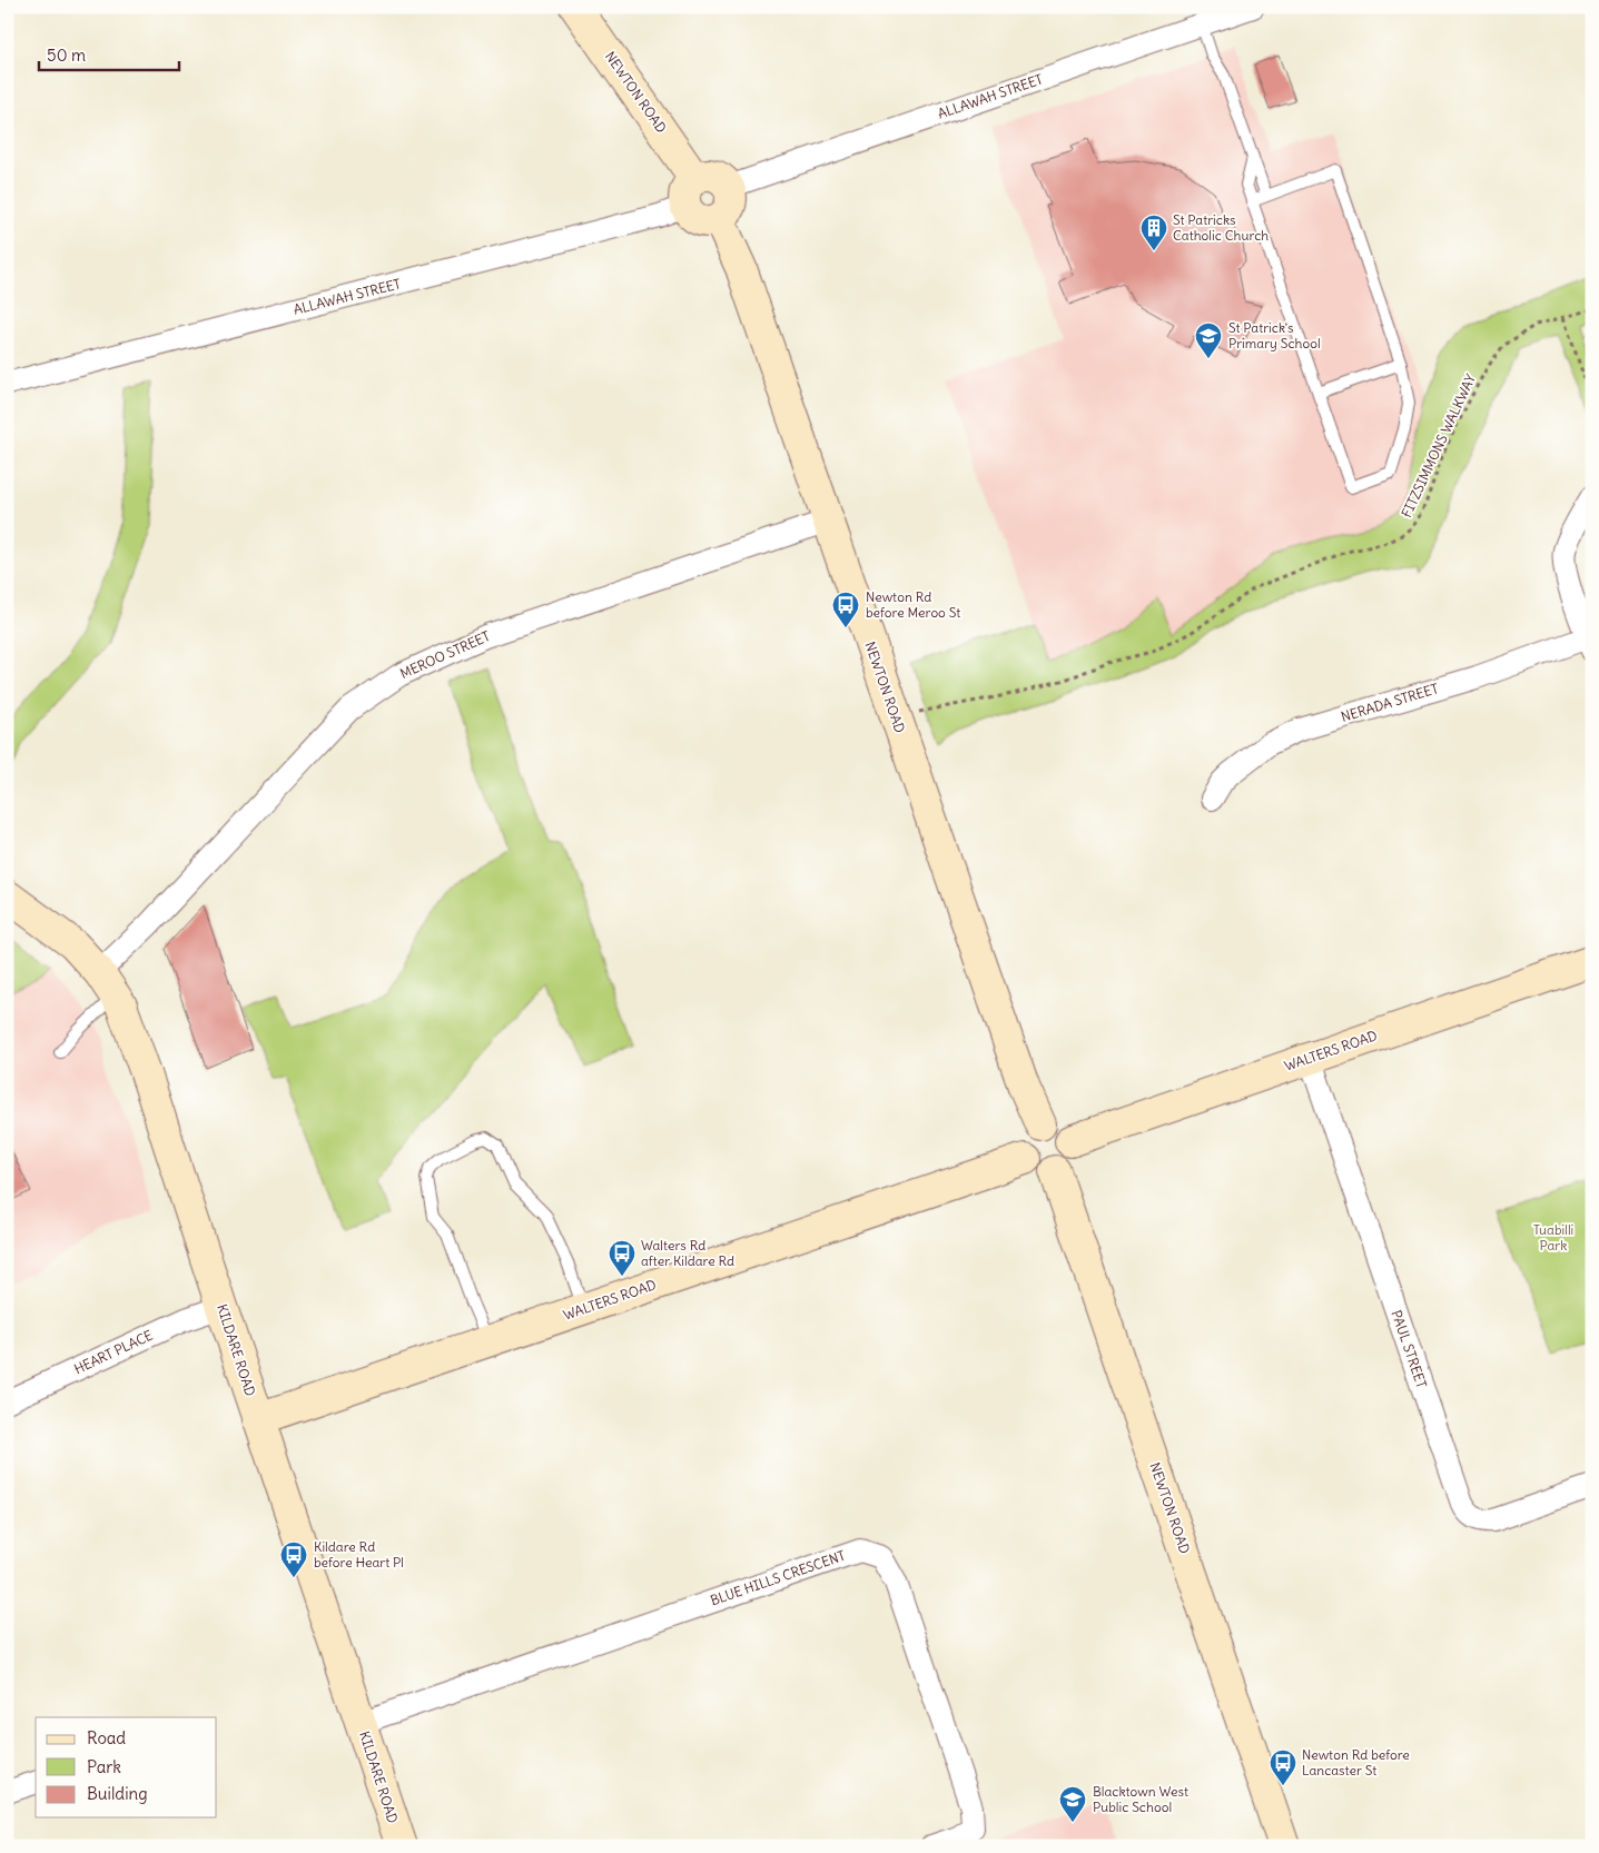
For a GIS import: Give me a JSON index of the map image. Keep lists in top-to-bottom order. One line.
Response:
{"streets":{"main road":["NEWTON ROAD","WALTERS ROAD","KILDARE ROAD"],"street":["ALLAWAH STREET","MEROO STREET","NERADA STREET","PAUL STREET","HEART PLACE","BLUE HILLS CRESCENT"],"path":["FITZSIMMONS WALKWAY"]},"crossings":[["NEWTON ROAD","ALLAWAH STREET"],["NEWTON ROAD","MEROO STREET"],["NEWTON ROAD","WALTERS ROAD"],["MEROO STREET","KILDARE ROAD"],["WALTERS ROAD","PAUL STREET"],["WALTERS ROAD","KILDARE ROAD"],["KILDARE ROAD","HEART PLACE"],["KILDARE ROAD","BLUE HILLS CRESCENT"]],"parks":["Tuabilli Park"],"places":{"building":["St Patricks Catholic Church"],"school or university":["St Patrick's Primary School","Blacktown West Public School"],"bus stop":["Newton Rd before Meroo St","Walters Rd after Kildare Rd","Kildare Rd before Heart Pl","Newton Rd before Lancaster St"]},"legend":["Road","Park","Building"],"scale_bar":"50 m"}
